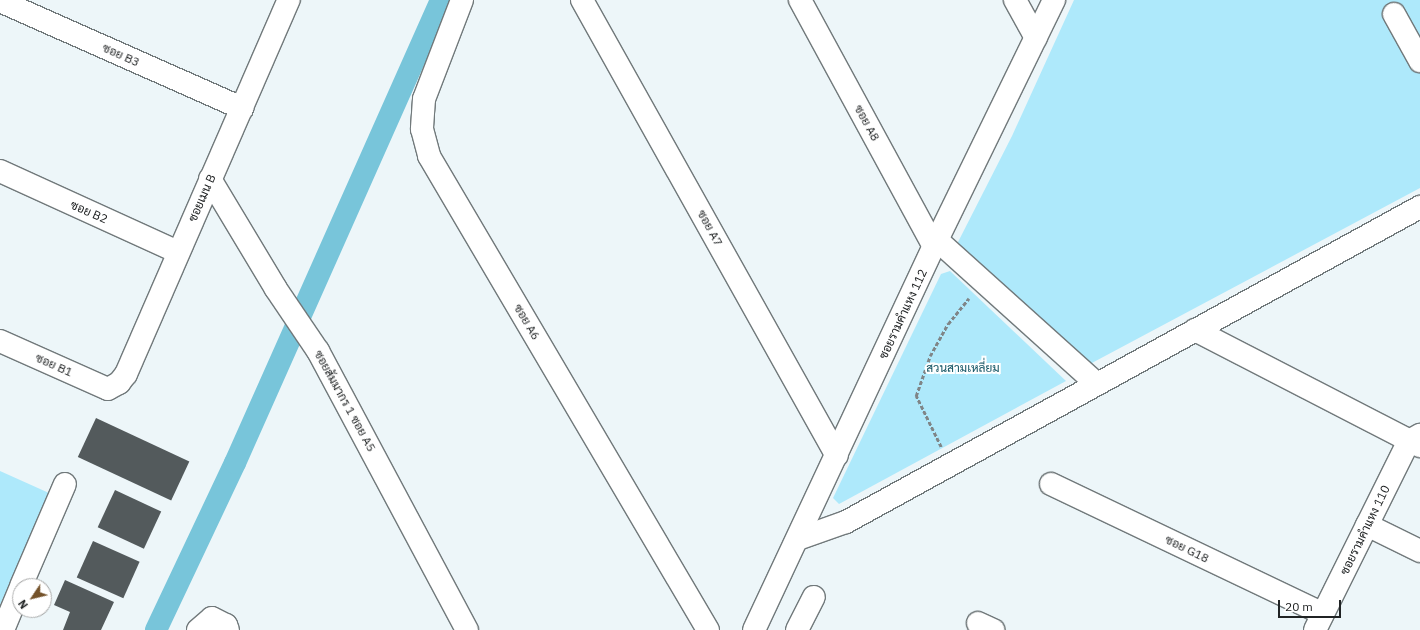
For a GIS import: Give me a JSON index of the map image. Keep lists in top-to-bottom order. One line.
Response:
{"streets":{"street":["ซอย B3","ซอย A8","ซอยเมน B","ซอย B2","ซอย A7","ซอยรามคำแหง 112","ซอย A6","ซอย B1","ซอยสัมมากร 1 ซอย A5","ซอยรามคำแหง 110","ซอย G18"]},"crossings":[["ซอย B3","ซอยเมน B"],["ซอย A8","ซอยรามคำแหง 112"],["ซอยเมน B","ซอย B2"],["ซอยเมน B","ซอย B1"],["ซอยเมน B","ซอยสัมมากร 1 ซอย A5"],["ซอย A7","ซอยรามคำแหง 112"],["ซอยรามคำแหง 110","ซอย G18"]],"parks":["สวนสามเหลี่ยม"],"scale_bar":"20 m","north":"bottom left"}
